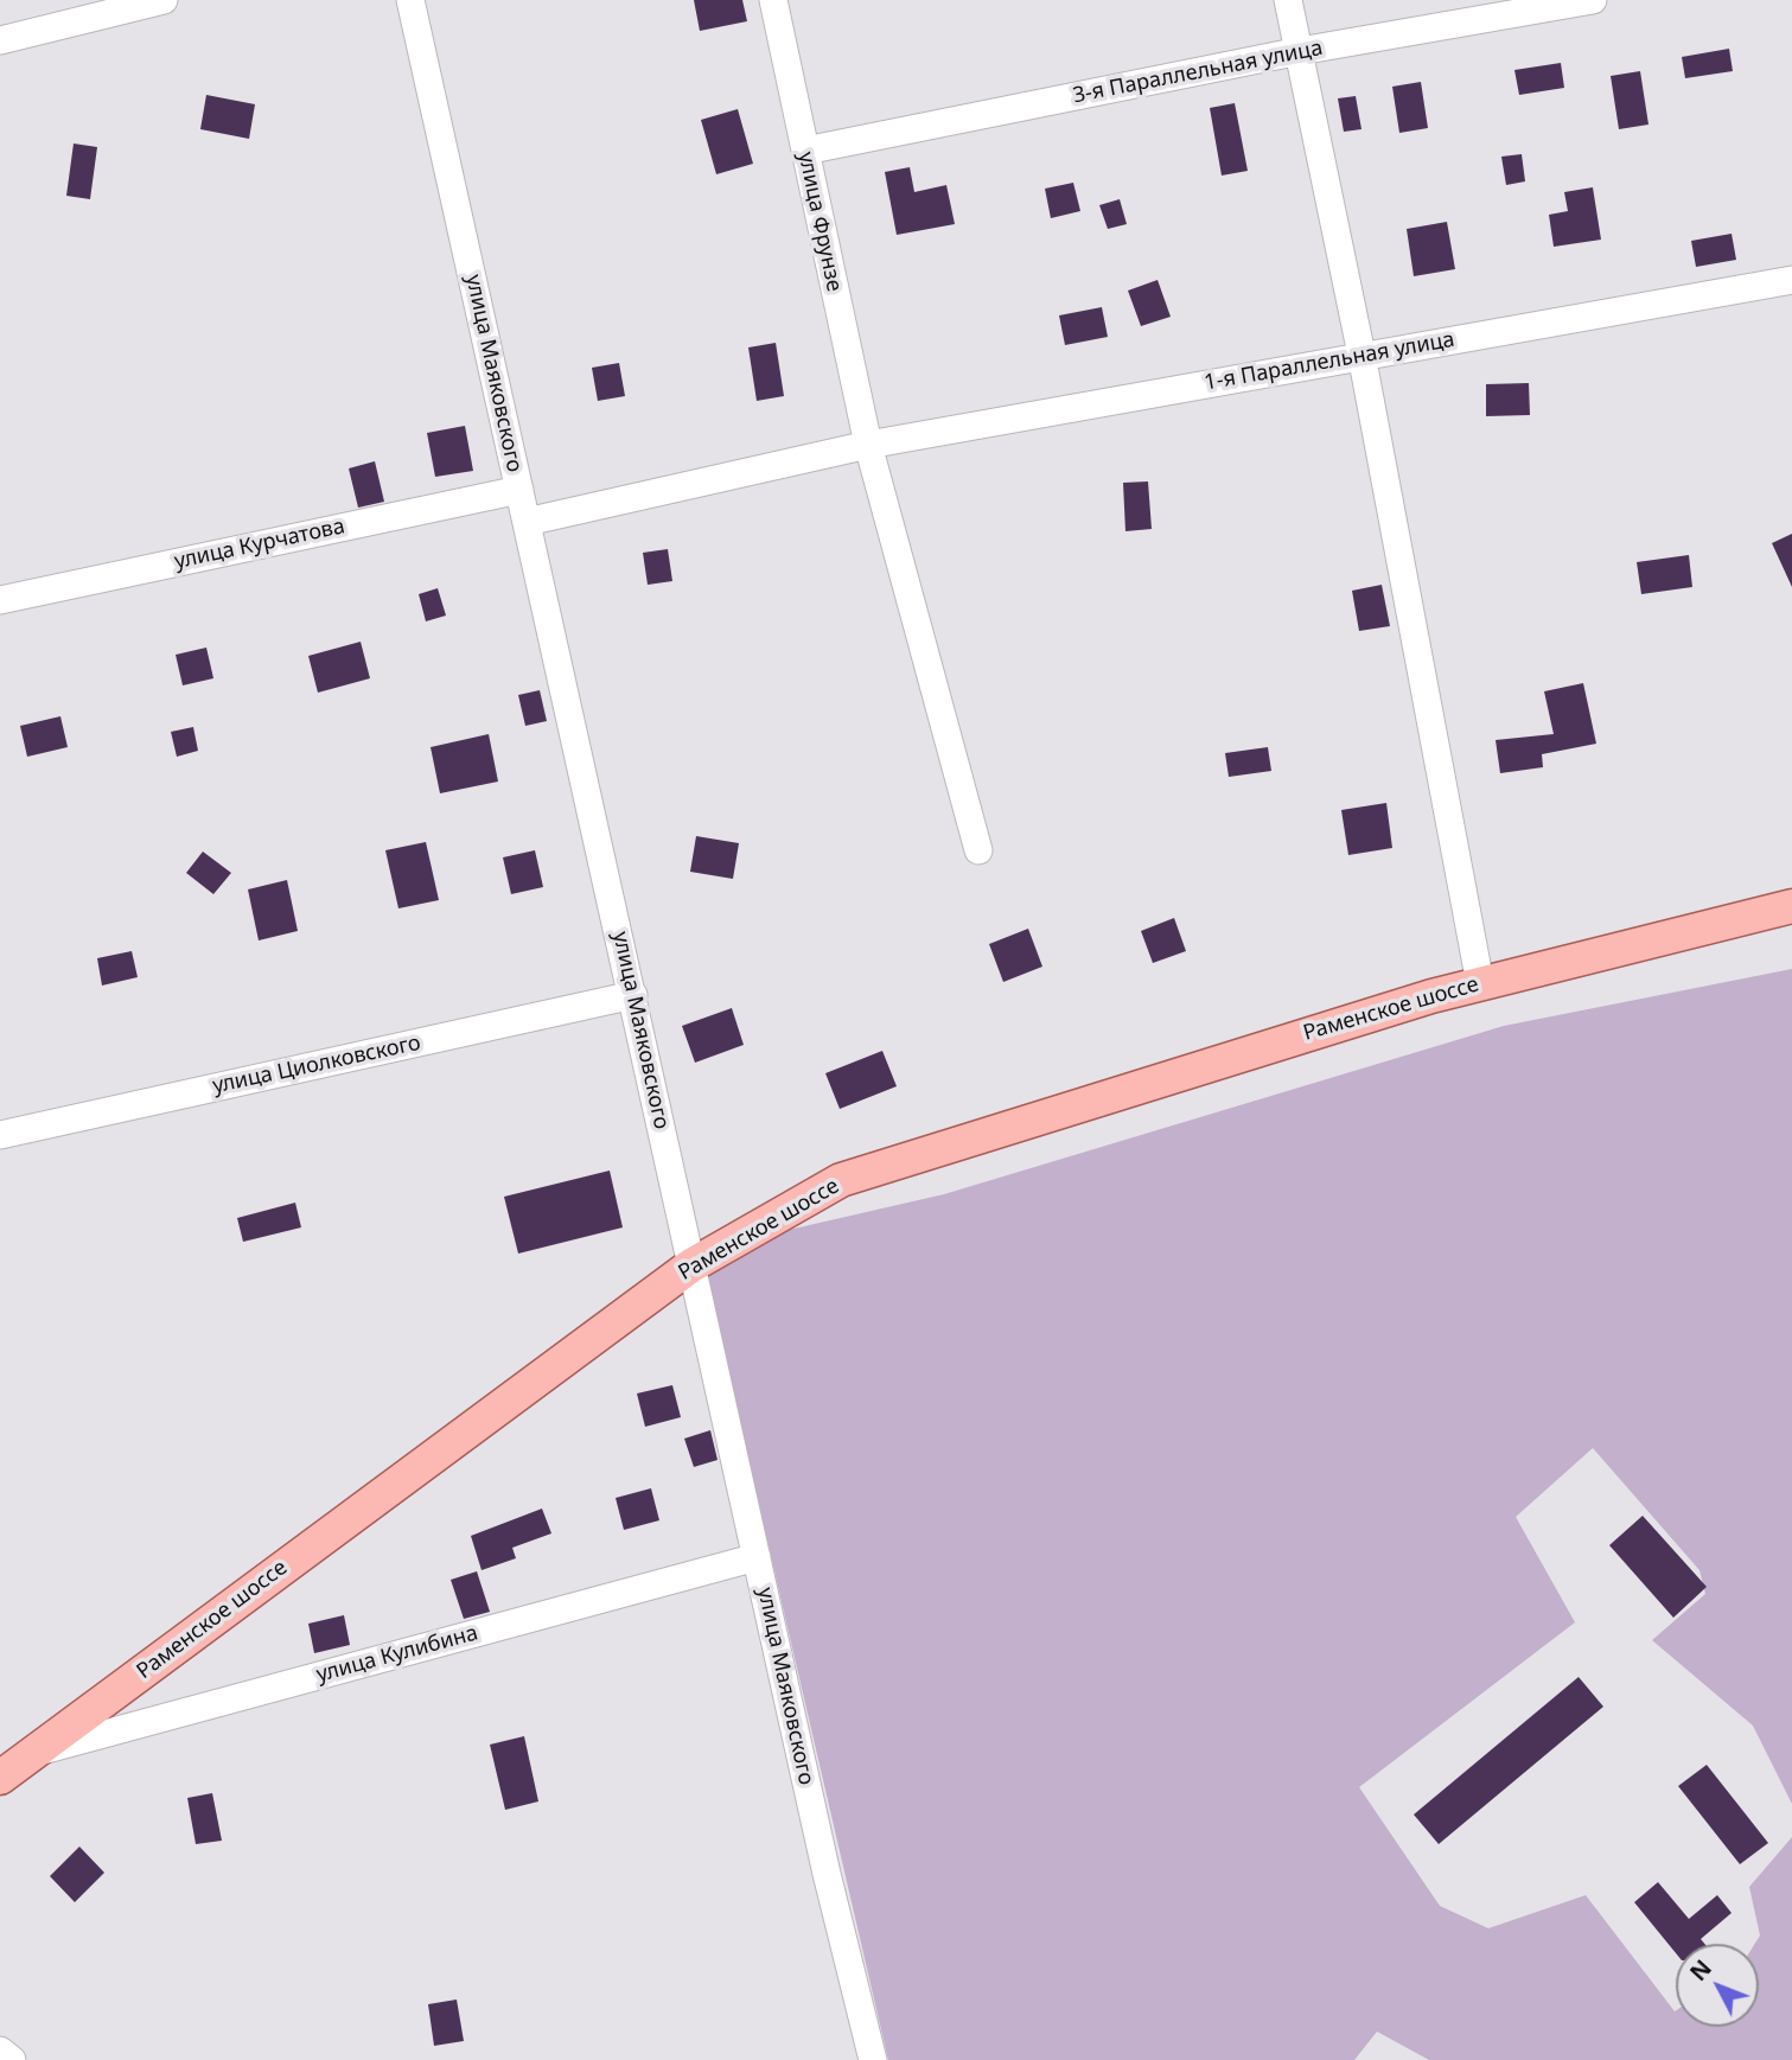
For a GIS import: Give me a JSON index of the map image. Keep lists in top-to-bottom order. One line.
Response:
{"streets":{"main road":["Раменское шоссе"],"street":["3-я Параллельная улица","улица Фрунзе","1-я Параллельная улица","улица Маяковского","улица Курчатова","улица Циолковского","улица Кулибина"]},"crossings":[["3-я Параллельная улица","улица Фрунзе"],["улица Фрунзе","1-я Параллельная улица"],["улица Маяковского","улица Курчатова"],["улица Маяковского","Раменское шоссе"],["улица Маяковского","улица Циолковского"],["улица Маяковского","улица Кулибина"],["Раменское шоссе","улица Кулибина"]],"north":"top left"}
